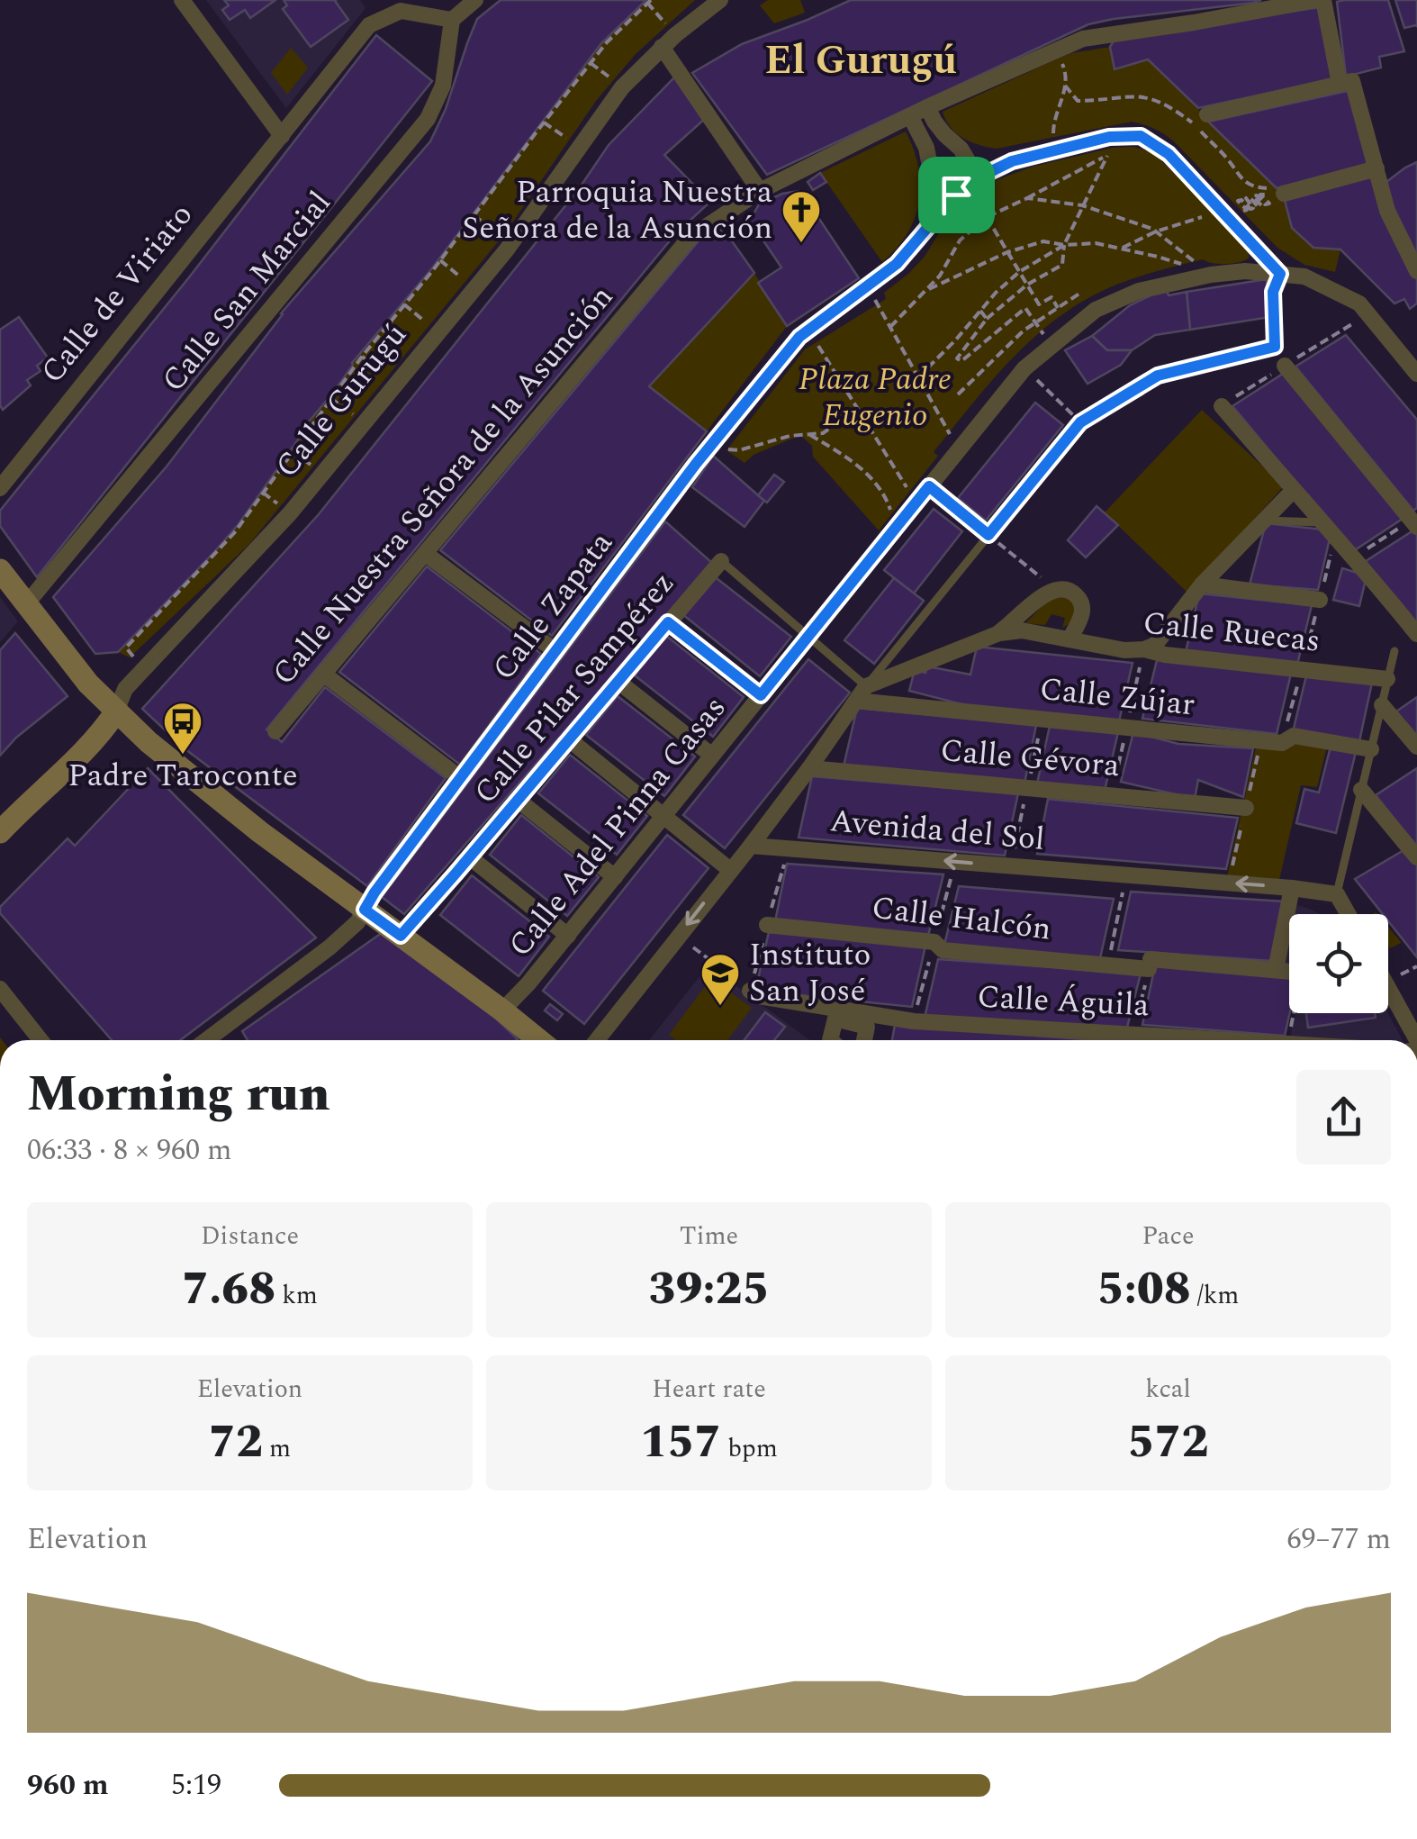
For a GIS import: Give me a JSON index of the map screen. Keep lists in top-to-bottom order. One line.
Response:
{"streets":{"main road":["Calle Gurugú"],"street":["Calle San Marcial","Calle de Viriato","Calle Nuestra Señora de la Asunción","Calle Zapata","Calle Ruecas","Calle Pilar Sampérez","Calle Zújar","Calle Gévora","Calle Adel Pinna Casas","Avenida del Sol","Calle Halcón","Calle Águila"]},"crossings":[["Calle San Marcial","Calle de Viriato"],["Calle Zapata","Calle Adel Pinna Casas"]],"one_way":["Avenida del Sol"],"districts":["El Gurugú"],"parks":["Plaza Padre Eugenio"],"places":{"church":["Parroquia Nuestra Señora de la Asunción"],"bus stop":["Padre Taroconte"],"school or university":["Instituto San José"]},"page":{"heading":["Morning run","06:33 · 8 × 960 m"],"stats":[["Distance","7.68 km"],["Time","39:25"],["Pace","5:08 /km"],["Elevation","72 m"],["Heart rate","157 bpm"],["kcal","572"]],"chart":["Elevation","69–77 m"],"list":[{"name":"960 m","note":"5:19"}]}}
